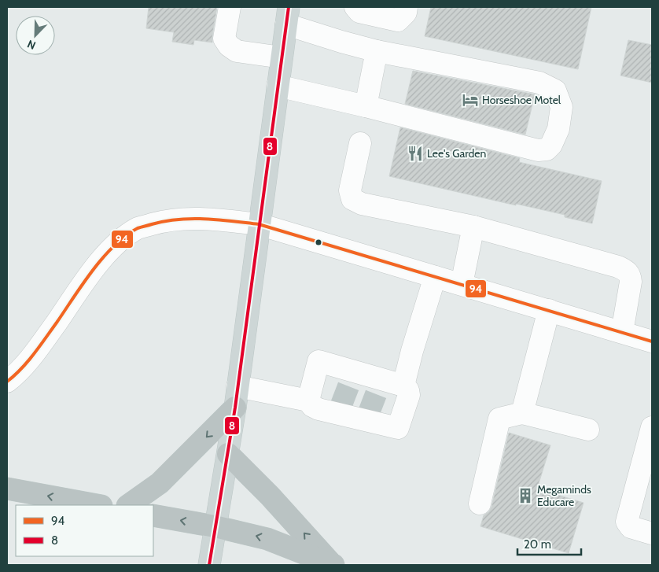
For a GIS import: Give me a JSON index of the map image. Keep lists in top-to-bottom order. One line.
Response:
{"places":{"hotel":["Horseshoe Motel"],"restaurant":["Lee's Garden"],"building":["Megaminds Educare"]},"lines":["transit line 8","transit line 94"],"legend":["94","8"],"scale_bar":"20 m","north":"bottom left"}
